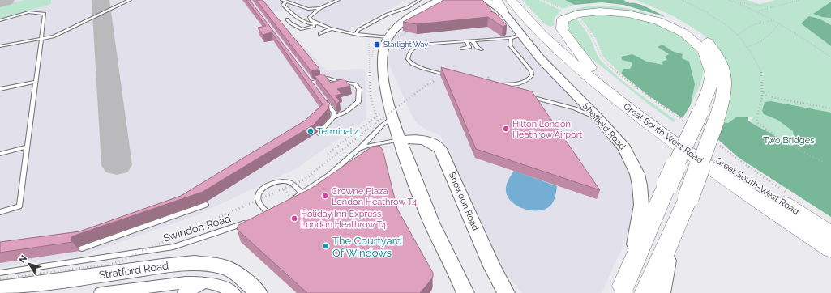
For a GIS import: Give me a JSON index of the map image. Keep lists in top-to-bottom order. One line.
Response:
{"streets":{"highway":["Great South West Road","Great South-West Road"],"street":["Sheffield Road","Snowdon Road","Stratford Road"],"lane":["Swindon Road"]},"crossings":[["Sheffield Road","Great South West Road"]],"parks":["Two Bridges"],"places":{"transit":["Starlight Way"],"other":["Hilton London Heathrow Airport","Terminal 4","Crowne Plaza London Heathrow T4","Holiday Inn Express London Heathrow T4","The Courtyard Of Windows"]},"north":"top left"}
